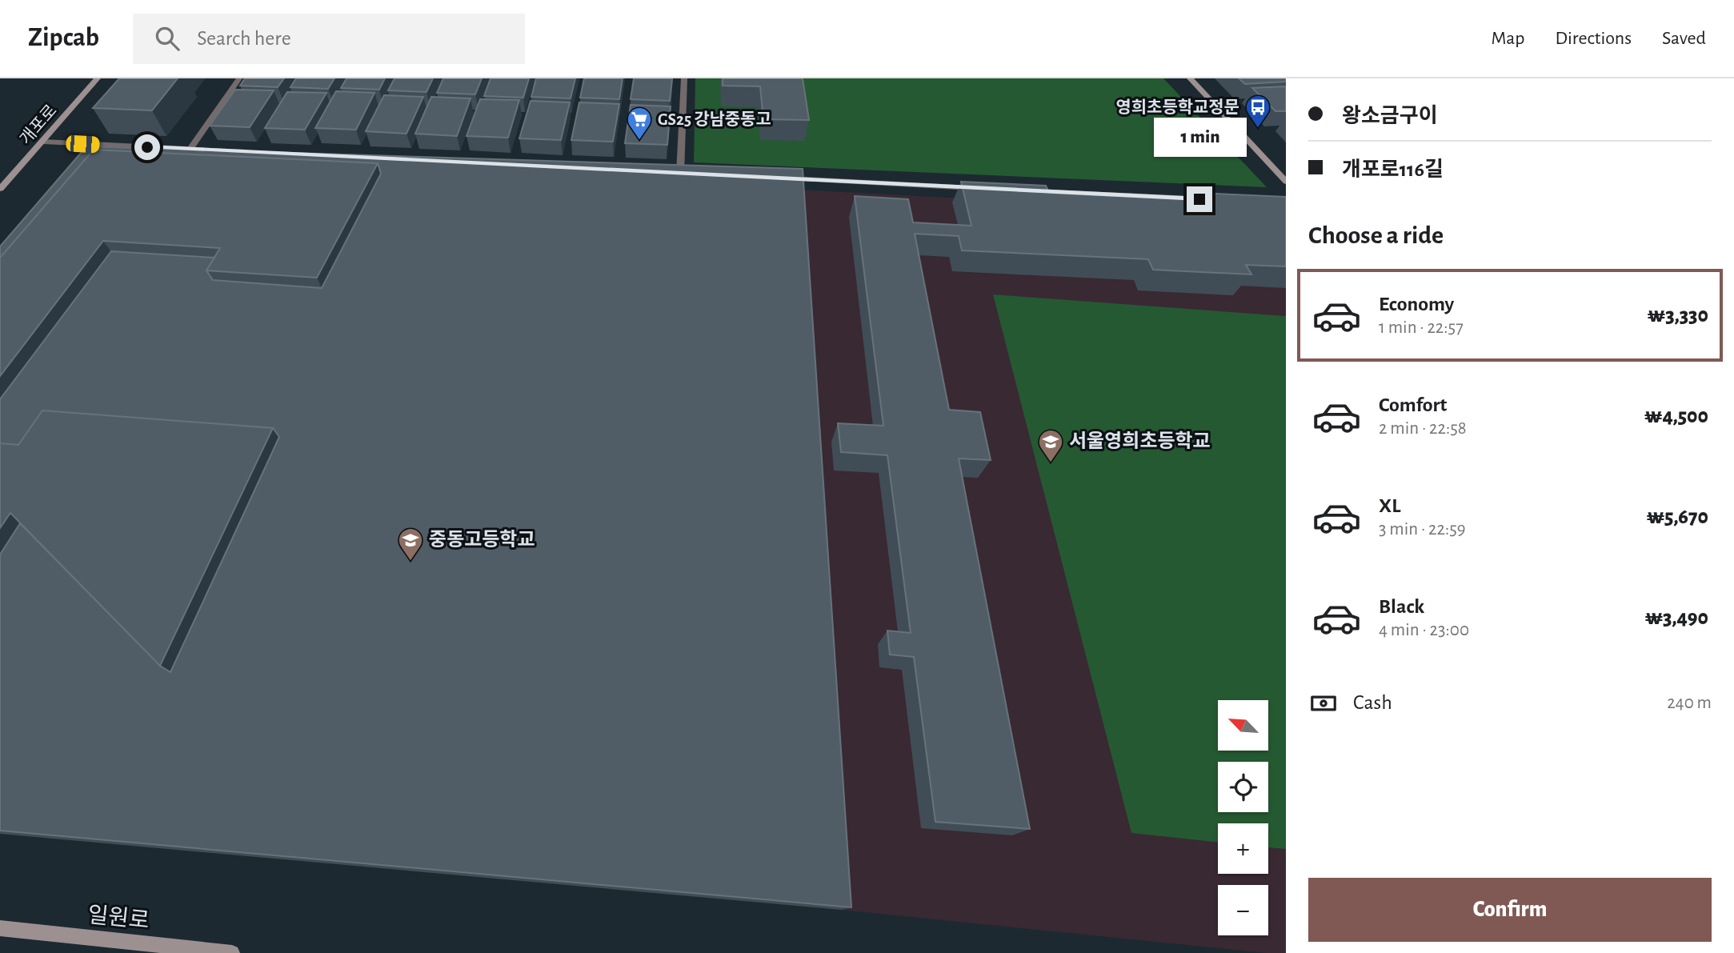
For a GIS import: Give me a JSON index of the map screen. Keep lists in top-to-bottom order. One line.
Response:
{"streets":{"street":["개포로","일원로"]},"places":{"bus stop":["영희초등학교정문"],"supermarket":["GS25 강남중동고"],"school or university":["서울영희초등학교","중동고등학교"]},"north":"top left","page":{"header":"Zipcab","search":"Search here","nav":["Map","Directions","Saved"],"banner":["왕소금구이","개포로116길"],"bubble":"1 min","heading":"Choose a ride","list":[{"name":"Economy","note":"1 min · 22:57","value":"₩3,330"},{"name":"Comfort","note":"2 min · 22:58","value":"₩4,500"},{"name":"XL","note":"3 min · 22:59","value":"₩5,670"},{"name":"Black","note":"4 min · 23:00","value":"₩3,490"}],"pay":["Cash","240 m"],"map_buttons":["+","−"],"buttons":"Confirm"}}
